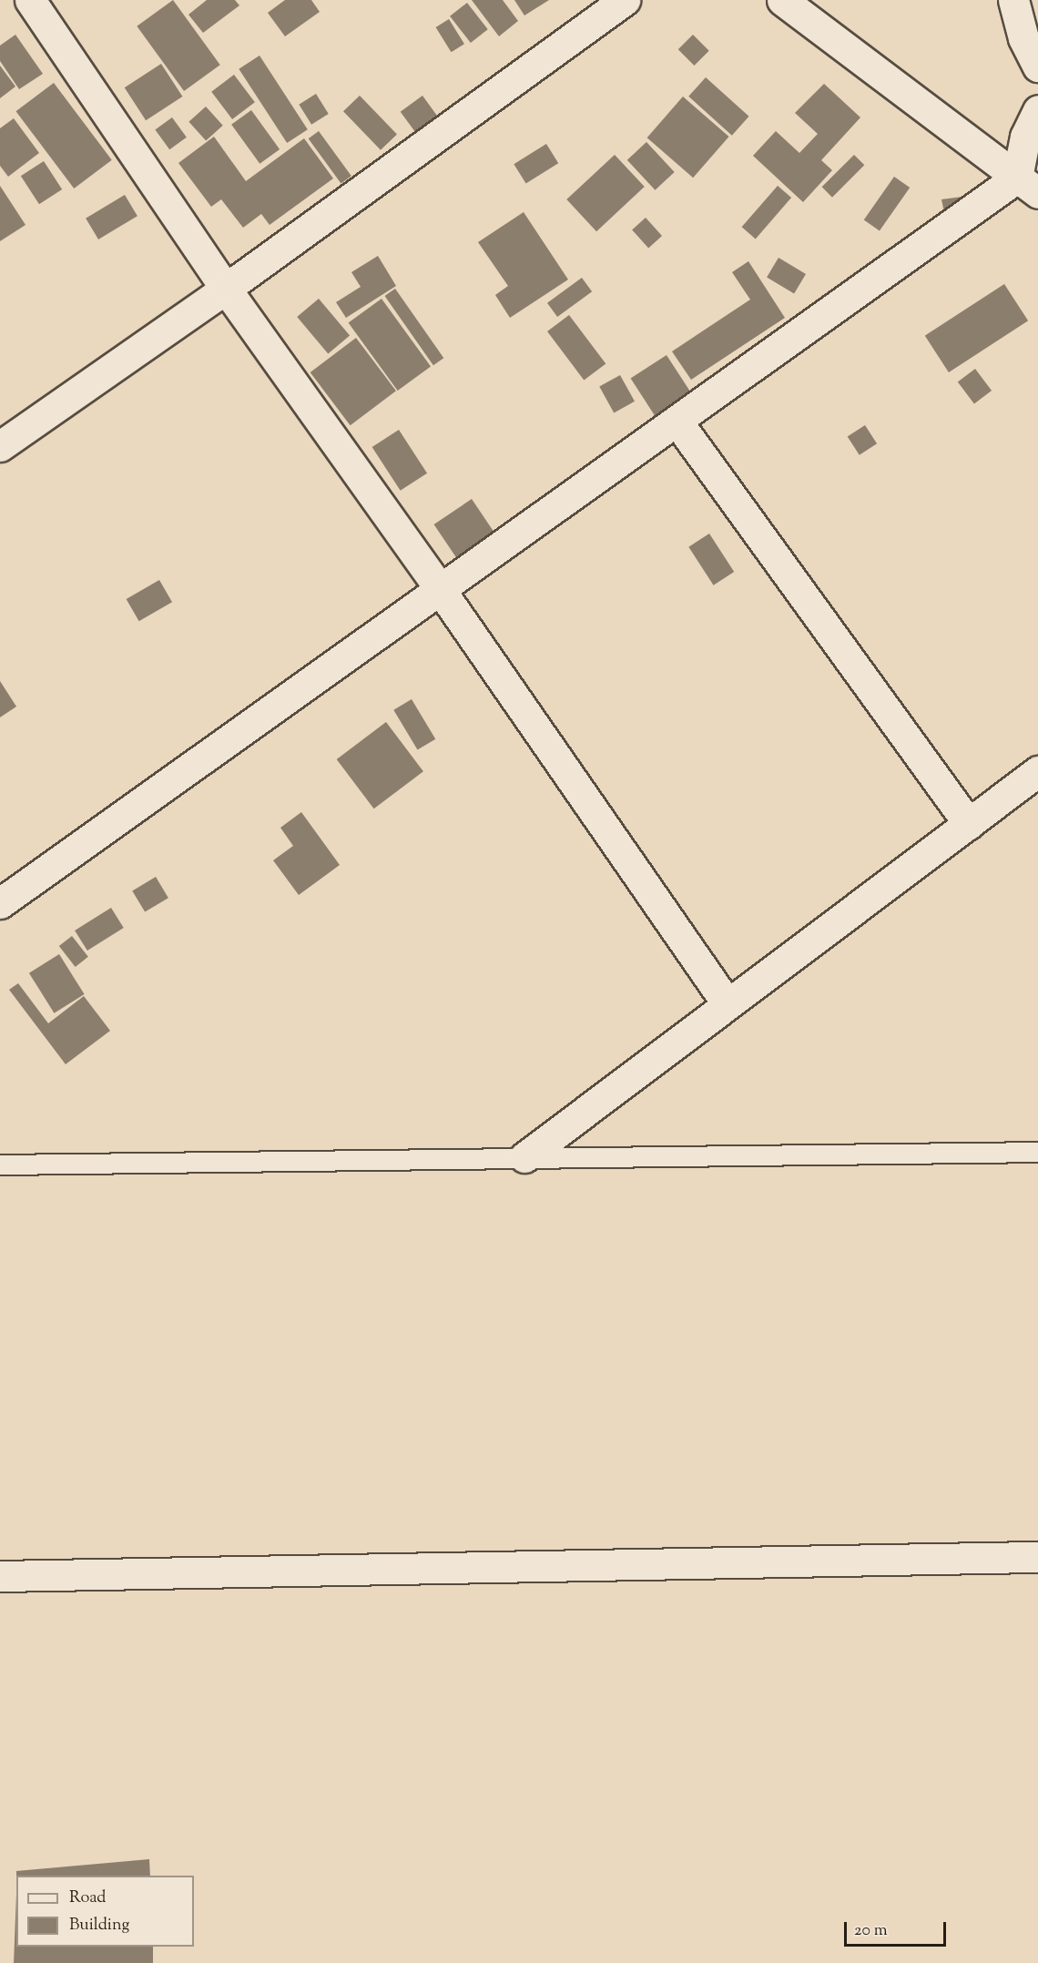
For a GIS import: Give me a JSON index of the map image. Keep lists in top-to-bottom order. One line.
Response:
{"legend":["Road","Building"],"scale_bar":"20 m"}
